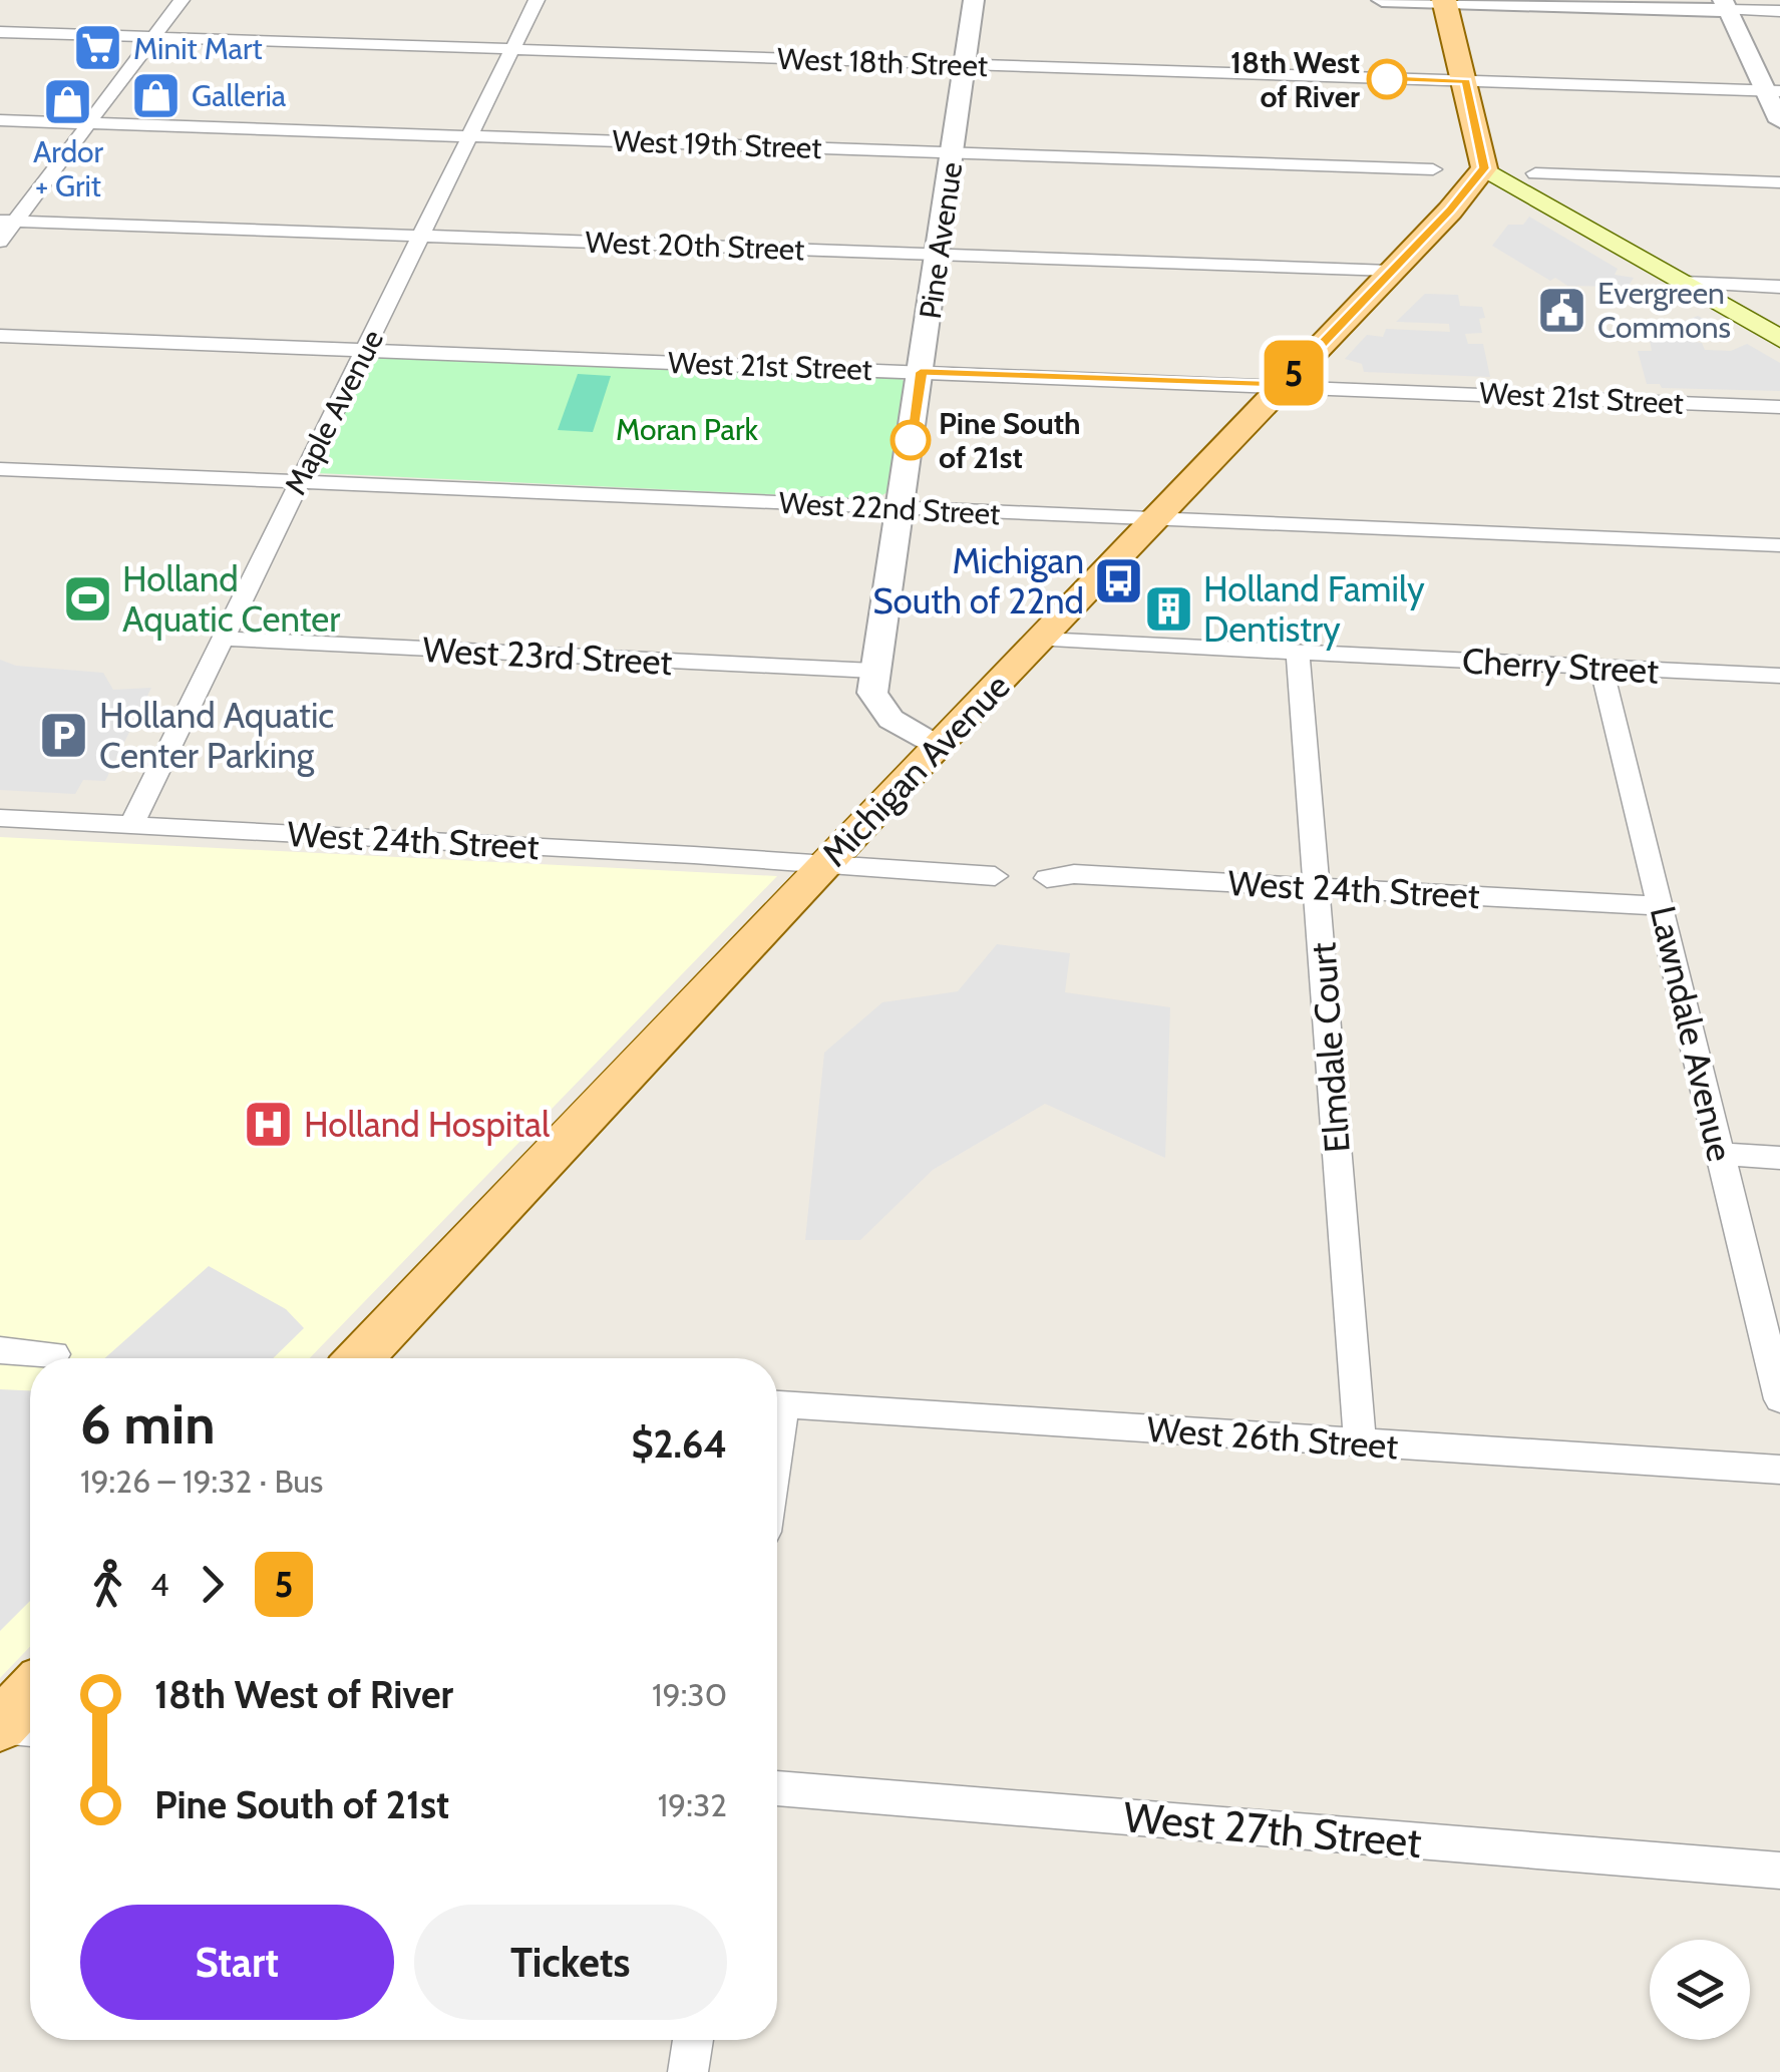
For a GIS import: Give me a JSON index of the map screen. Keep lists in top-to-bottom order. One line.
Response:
{"streets":{"main road":["Michigan Avenue"],"street":["West 18th Street","West 19th Street","Pine Avenue","West 20th Street","West 21st Street","Maple Avenue","West 22nd Street","West 23rd Street","Cherry Street","West 24th Street","Lawndale Avenue","Elmdale Court","West 26th Street","West 27th Street"]},"crossings":[["West 18th Street","Pine Avenue"],["West 18th Street","Maple Avenue"],["West 19th Street","Pine Avenue"],["West 19th Street","Maple Avenue"],["Pine Avenue","West 20th Street"],["Pine Avenue","West 21st Street"],["Pine Avenue","West 22nd Street"],["Pine Avenue","West 23rd Street"],["Pine Avenue","Michigan Avenue"],["West 20th Street","Maple Avenue"],["West 20th Street","Michigan Avenue"],["West 21st Street","Maple Avenue"],["West 21st Street","Michigan Avenue"],["Maple Avenue","West 22nd Street"],["Maple Avenue","West 23rd Street"],["Maple Avenue","West 24th Street"],["West 22nd Street","Michigan Avenue"],["Cherry Street","Michigan Avenue"],["Cherry Street","Lawndale Avenue"],["Cherry Street","Elmdale Court"],["Michigan Avenue","West 24th Street"],["West 24th Street","Lawndale Avenue"],["West 24th Street","Elmdale Court"],["Elmdale Court","West 26th Street"]],"parks":["Moran Park"],"places":{"supermarket":["Minit Mart"],"other":["18th West of River","Pine South of 21st"],"shop":["Galleria","Ardor + Grit"],"public building":["Evergreen Commons"],"bus stop":["Michigan South of 22nd"],"sports":["Holland Aquatic Center"],"building":["Holland Family Dentistry"],"parking":["Holland Aquatic Center Parking"],"hospital":["Holland Hospital"]},"lines":["bus line 5"],"page":{"on_map":"5","heading":["6 min","19:26 – 19:32 · Bus","$2.64"],"legs":["4","5"],"list":[{"name":"18th West of River","value":"19:30"},{"name":"Pine South of 21st","value":"19:32"}],"buttons":["Start","Tickets"]}}
